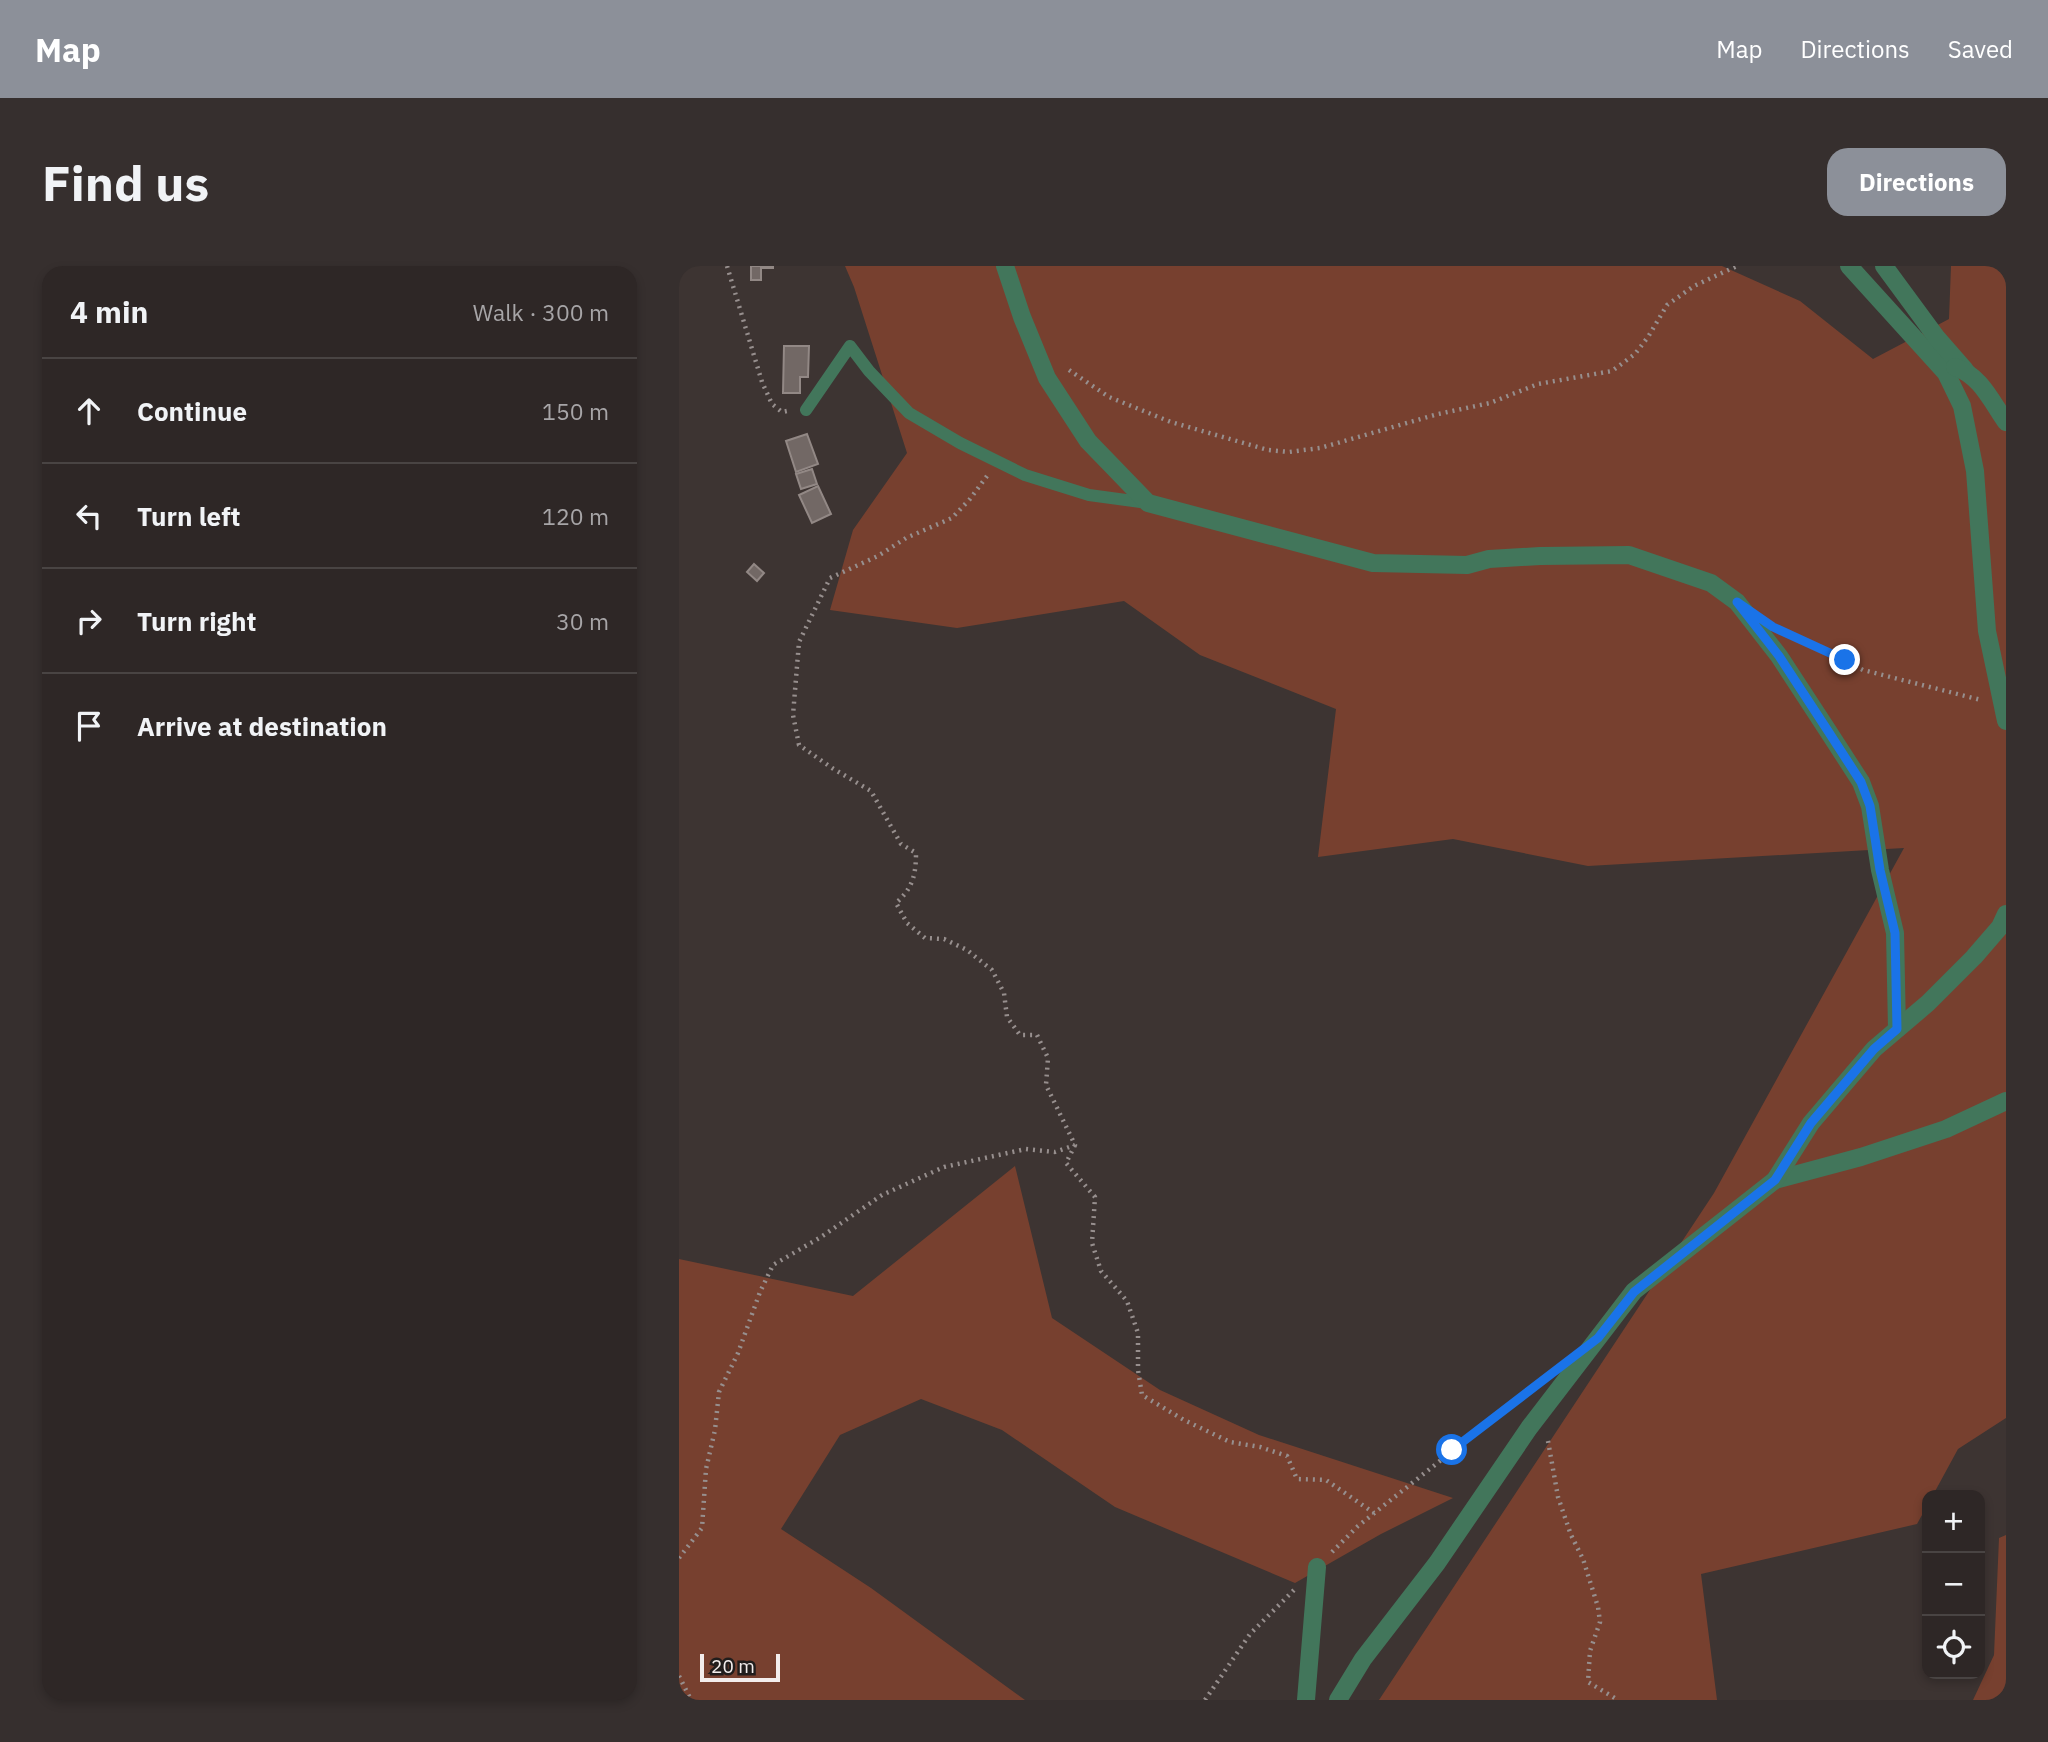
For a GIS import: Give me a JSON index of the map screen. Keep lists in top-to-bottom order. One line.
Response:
{"scale_bar":"20 m","page":{"header":"Map","nav":["Map","Directions","Saved"],"buttons":"Directions","title":"Find us","heading":["4 min","Walk · 300 m"],"list":[["Continue","150 m"],["Turn left","120 m"],["Turn right","30 m"],"Arrive at destination"],"map_buttons":["+","−"],"scale":"20 m"}}
